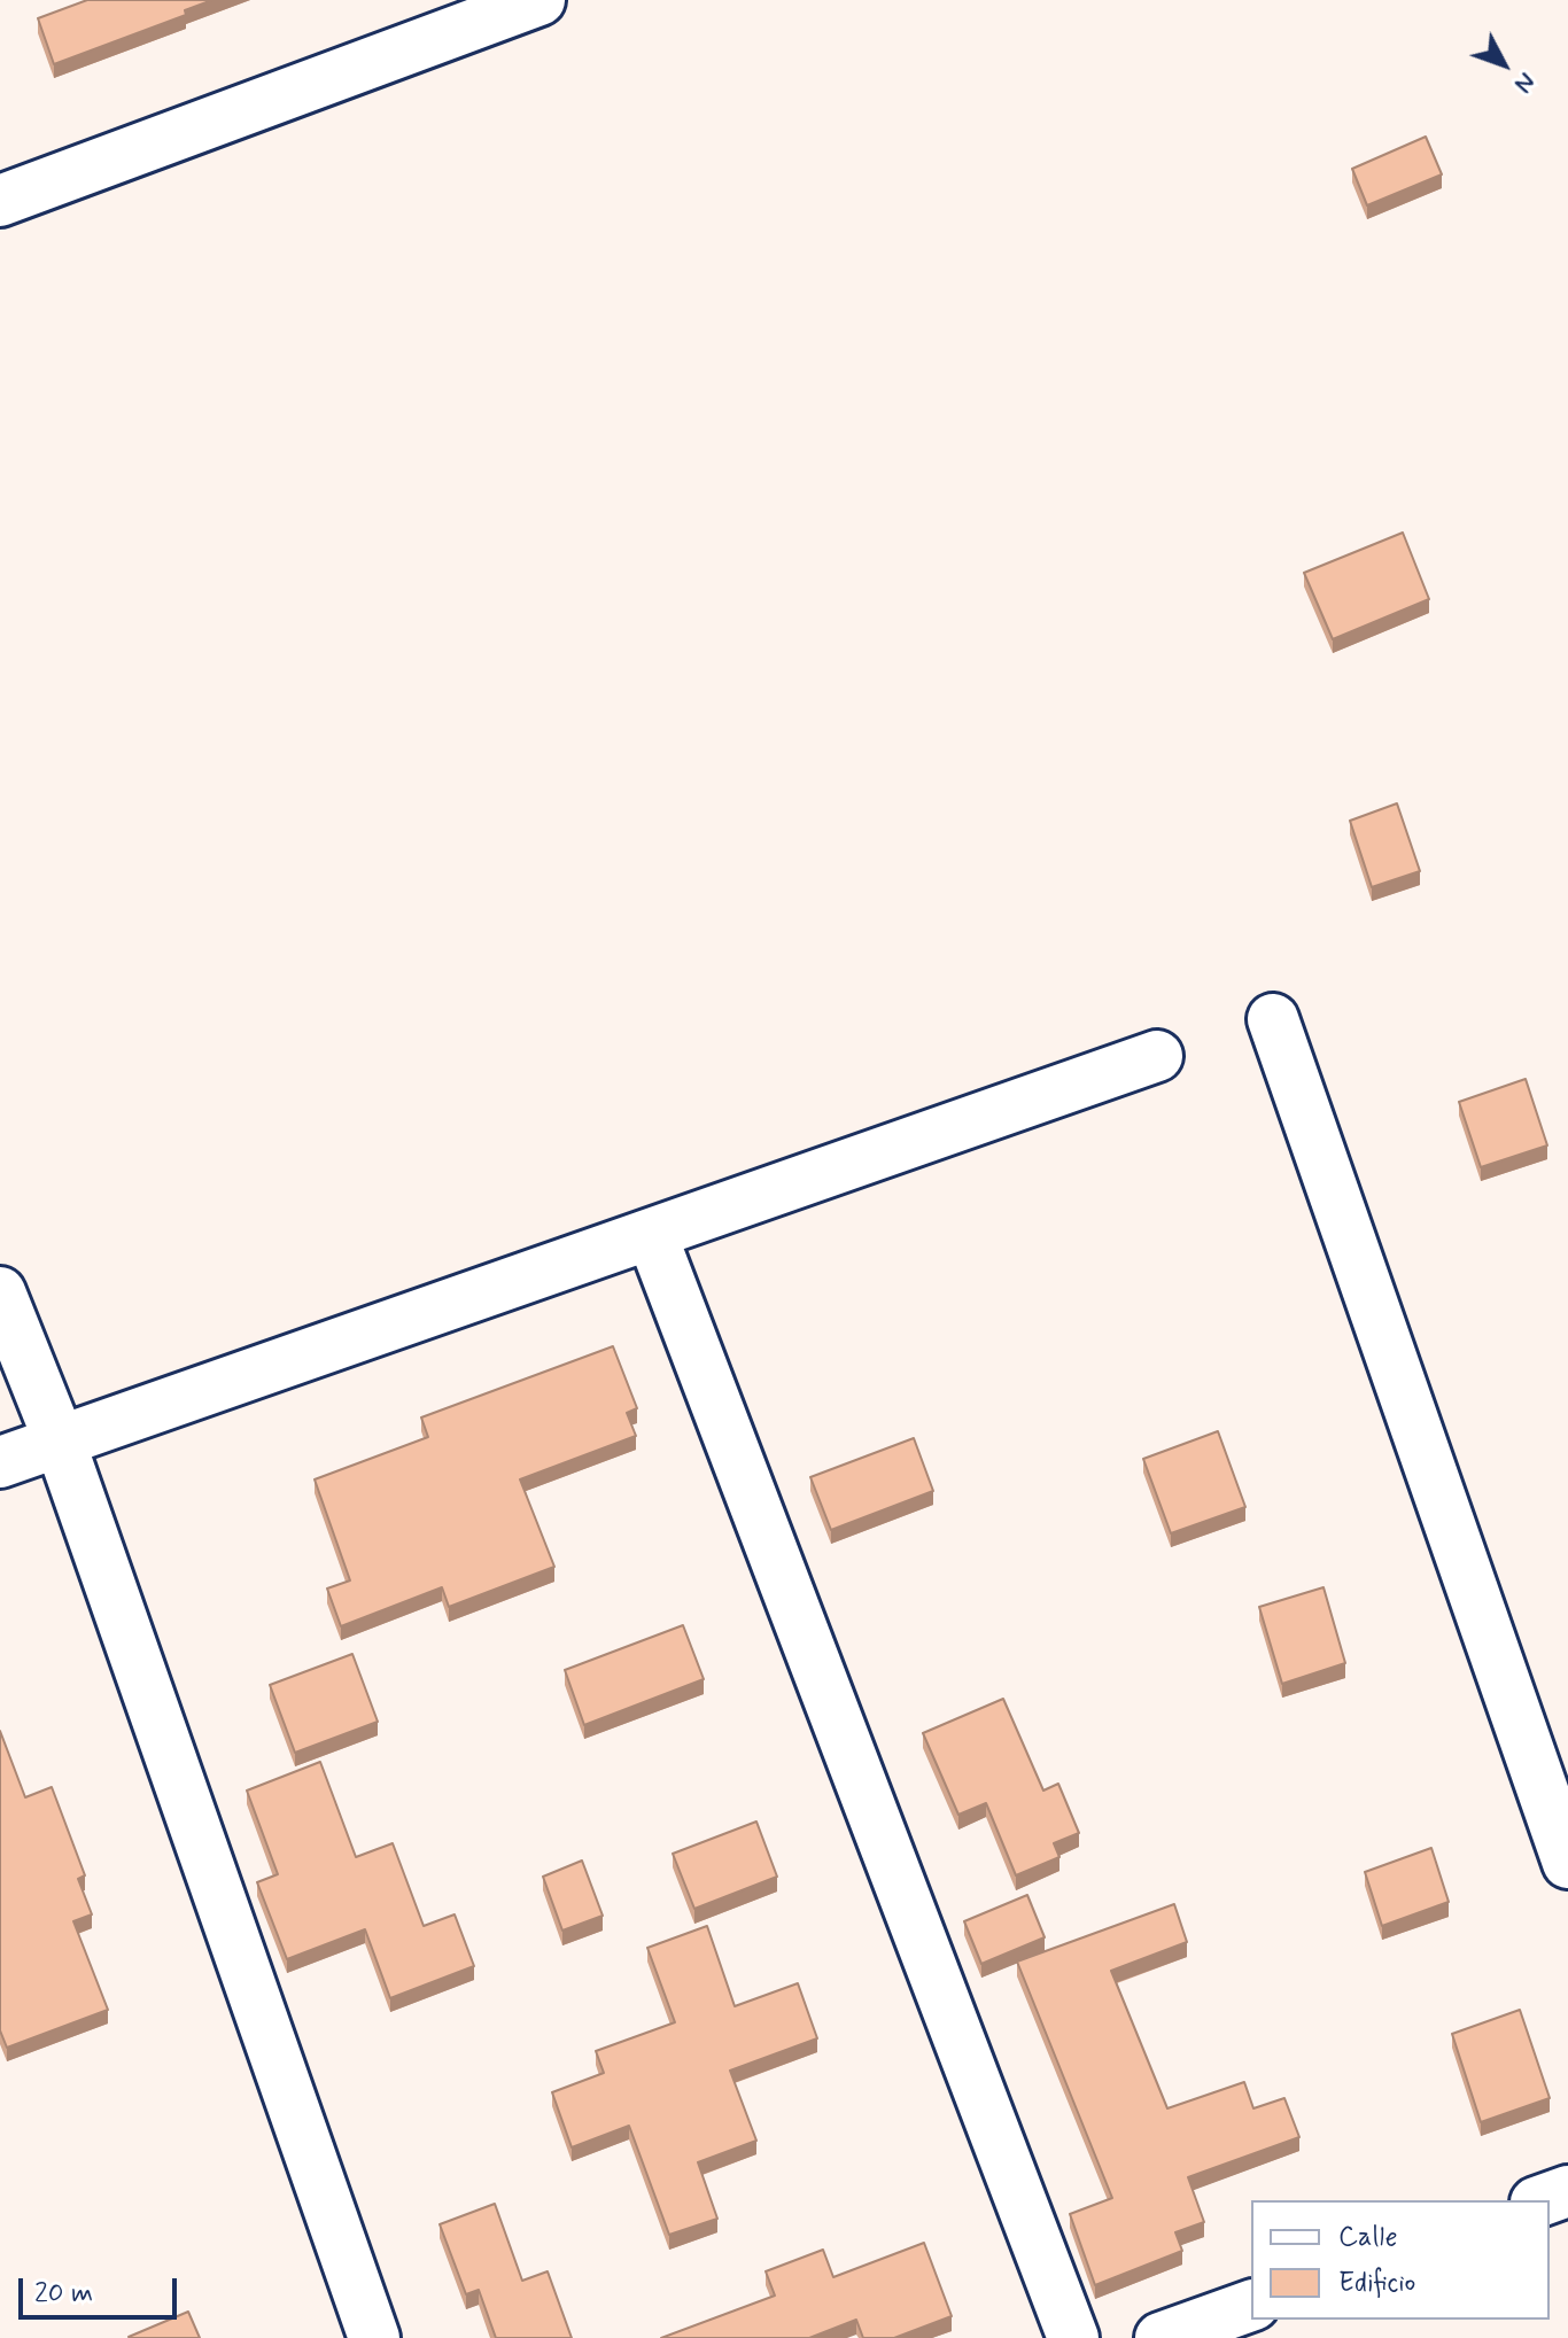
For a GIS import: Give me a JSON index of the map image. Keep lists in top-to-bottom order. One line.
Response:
{"legend":["Calle","Edificio"],"scale_bar":"20 m","north":"bottom right"}
